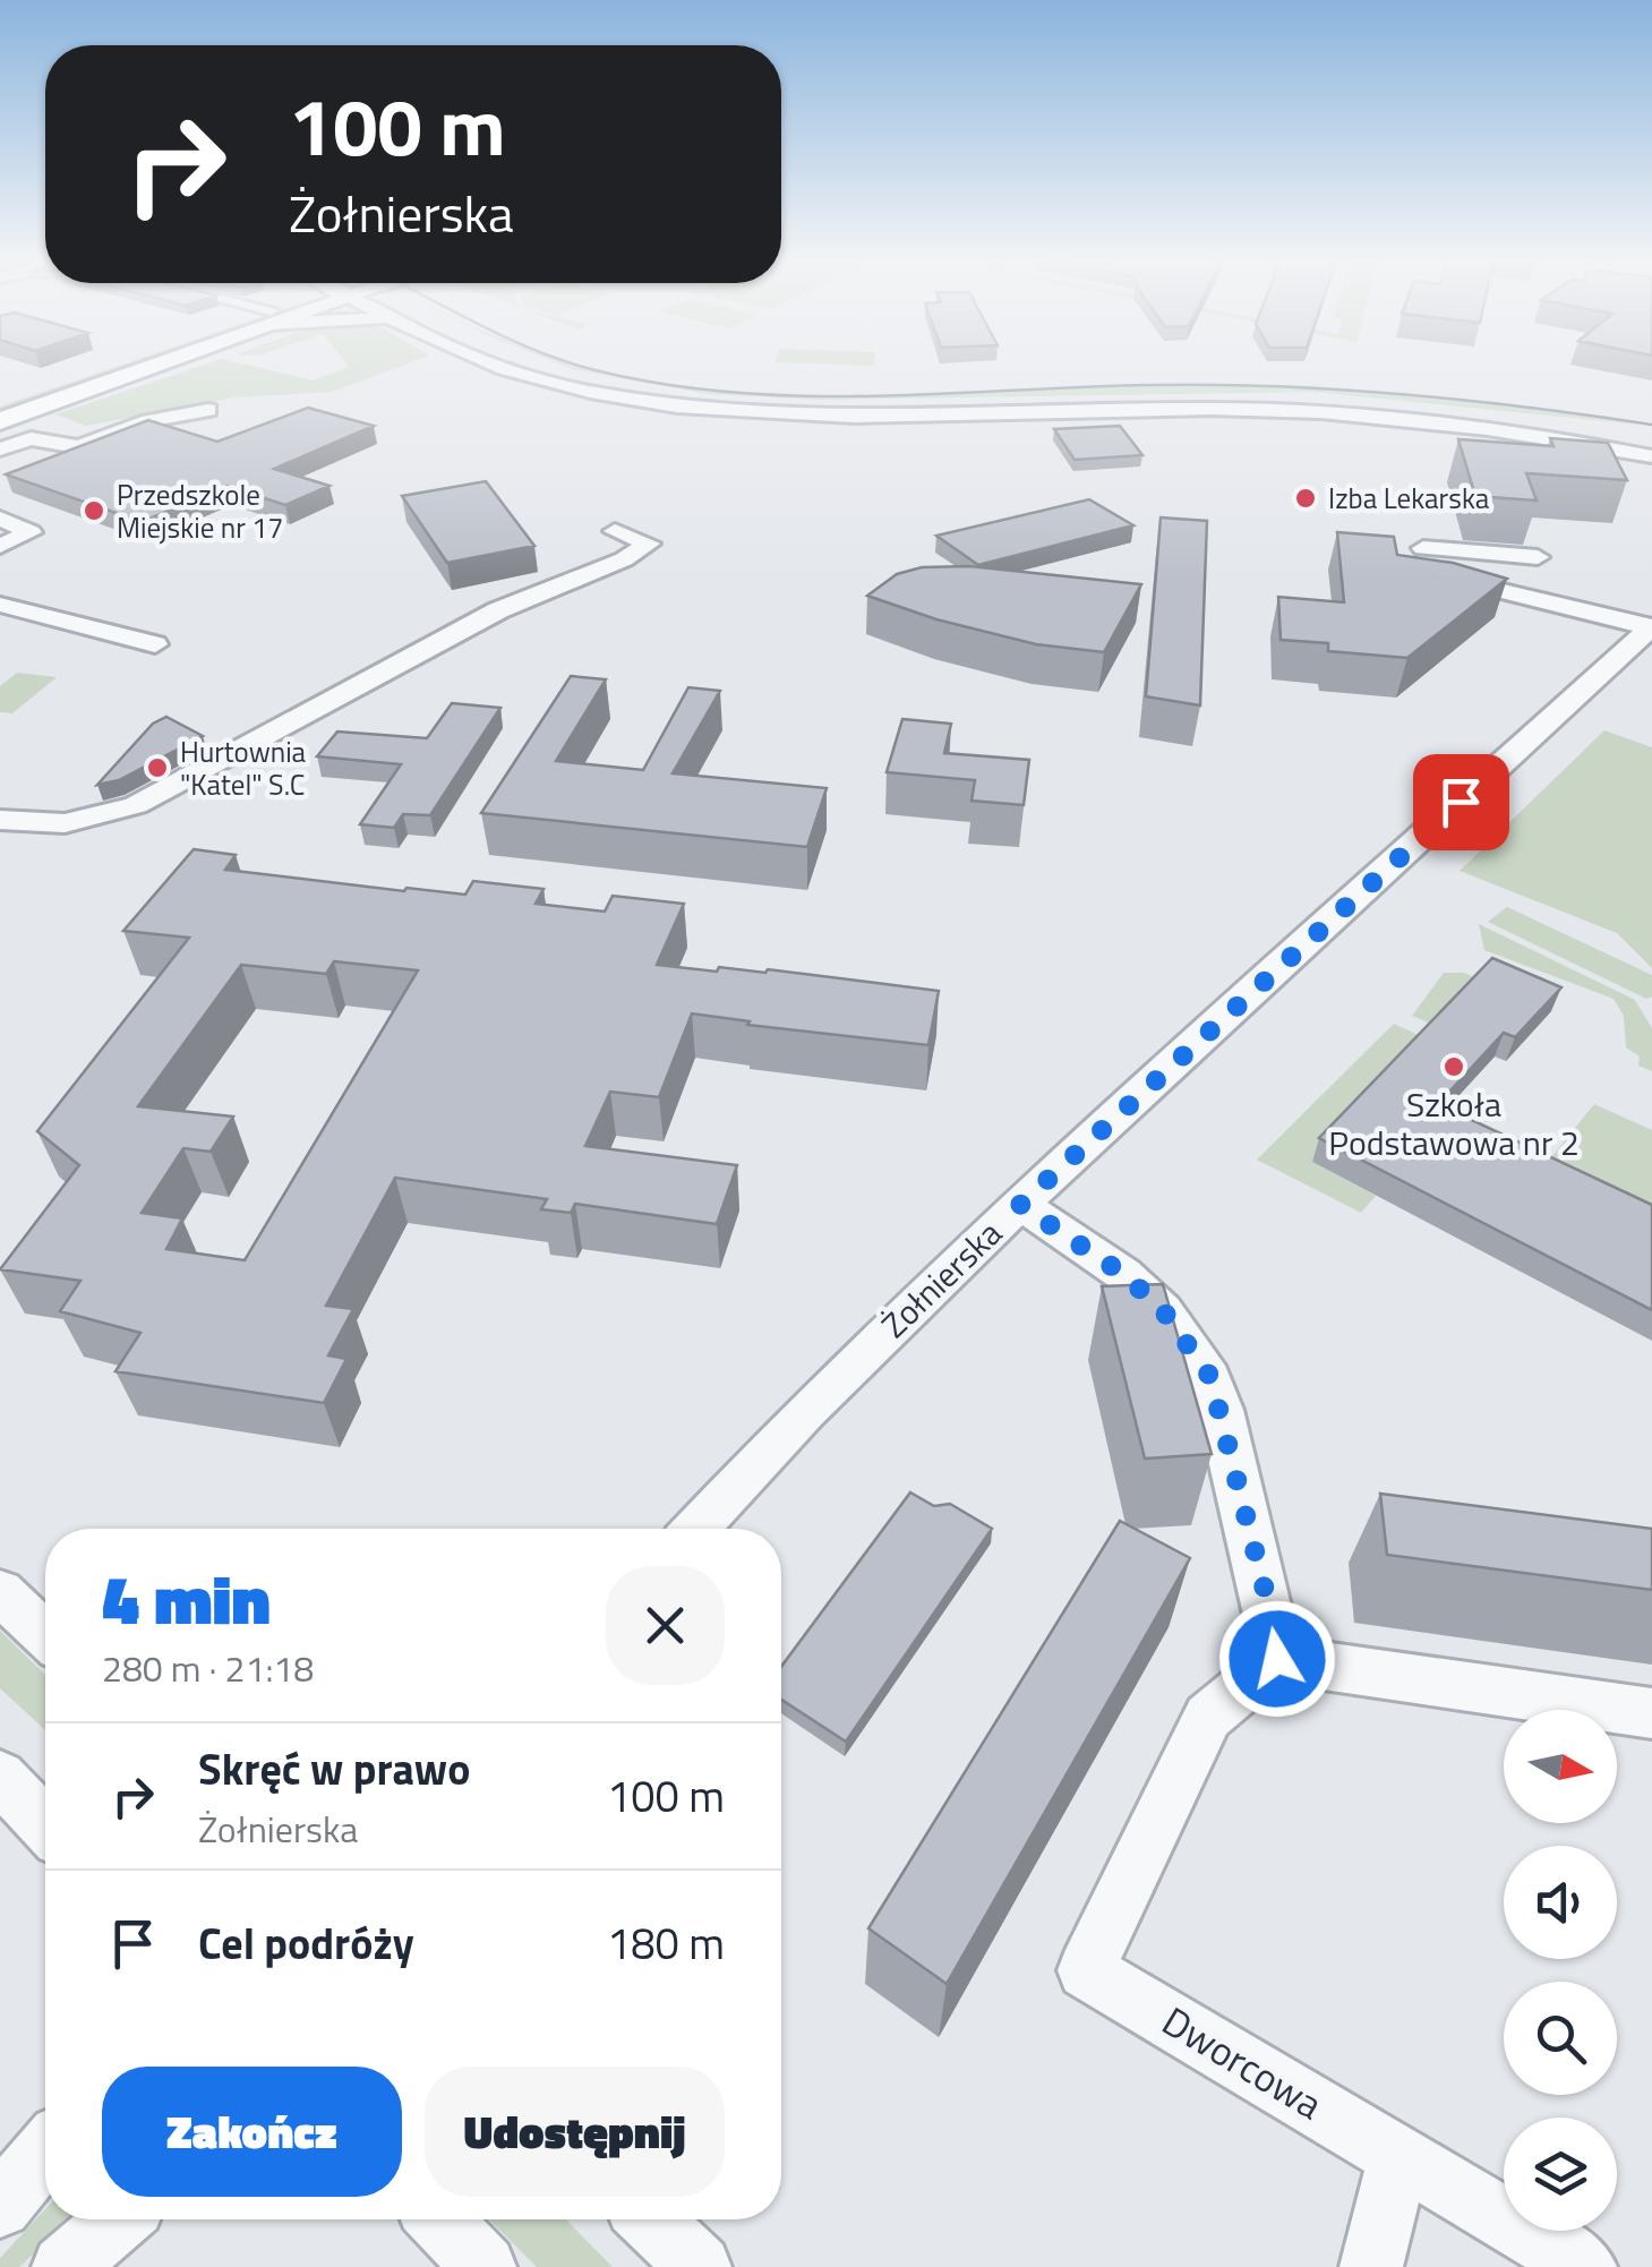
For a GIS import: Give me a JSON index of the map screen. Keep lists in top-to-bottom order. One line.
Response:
{"streets":{"street":["Żołnierska","Dworcowa"]},"places":["Izba Lekarska","Przedszkole Miejskie nr 17","Hurtownia \"Katel\" S.C","Szkoła Podstawowa nr 2"],"north":"right","page":{"turn":["100 m","Żołnierska"],"heading":["4 min","280 m · 21:18"],"list":[{"name":"Skręć w prawo","note":"Żołnierska","value":"100 m"},{"name":"Cel podróży","value":"180 m"}],"buttons":["Zakończ","Udostępnij"]}}
